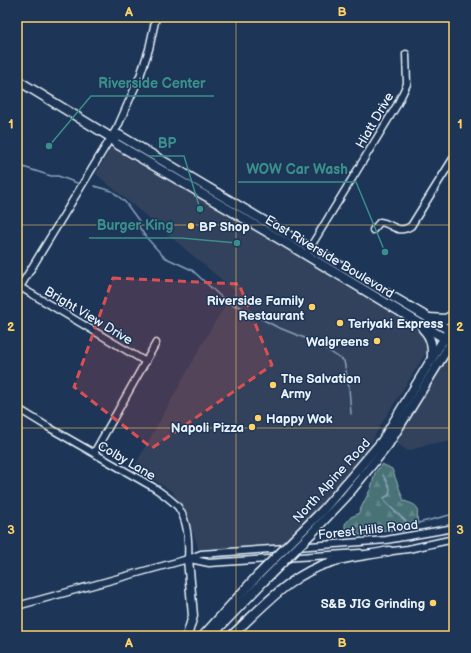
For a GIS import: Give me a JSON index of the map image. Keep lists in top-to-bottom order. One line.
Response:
{"streets":{"main road":["East Riverside Boulevard","North Alpine Road"],"street":["Hiatt Drive","Bright View Drive","Colby Lane","Forest Hills Road"]},"crossings":[["Hiatt Drive","East Riverside Boulevard"],["East Riverside Boulevard","North Alpine Road"],["Colby Lane","Forest Hills Road"]],"places":["Riverside Center","BP","BP Shop","Burger King","WOW Car Wash","Riverside Family Restaurant","Teriyaki Express","Walgreens","The Salvation Army","Happy Wok","Napoli Pizza","S&B JIG Grinding"],"grid":{"columns":["A","B"],"rows":["1","2","3"]}}
